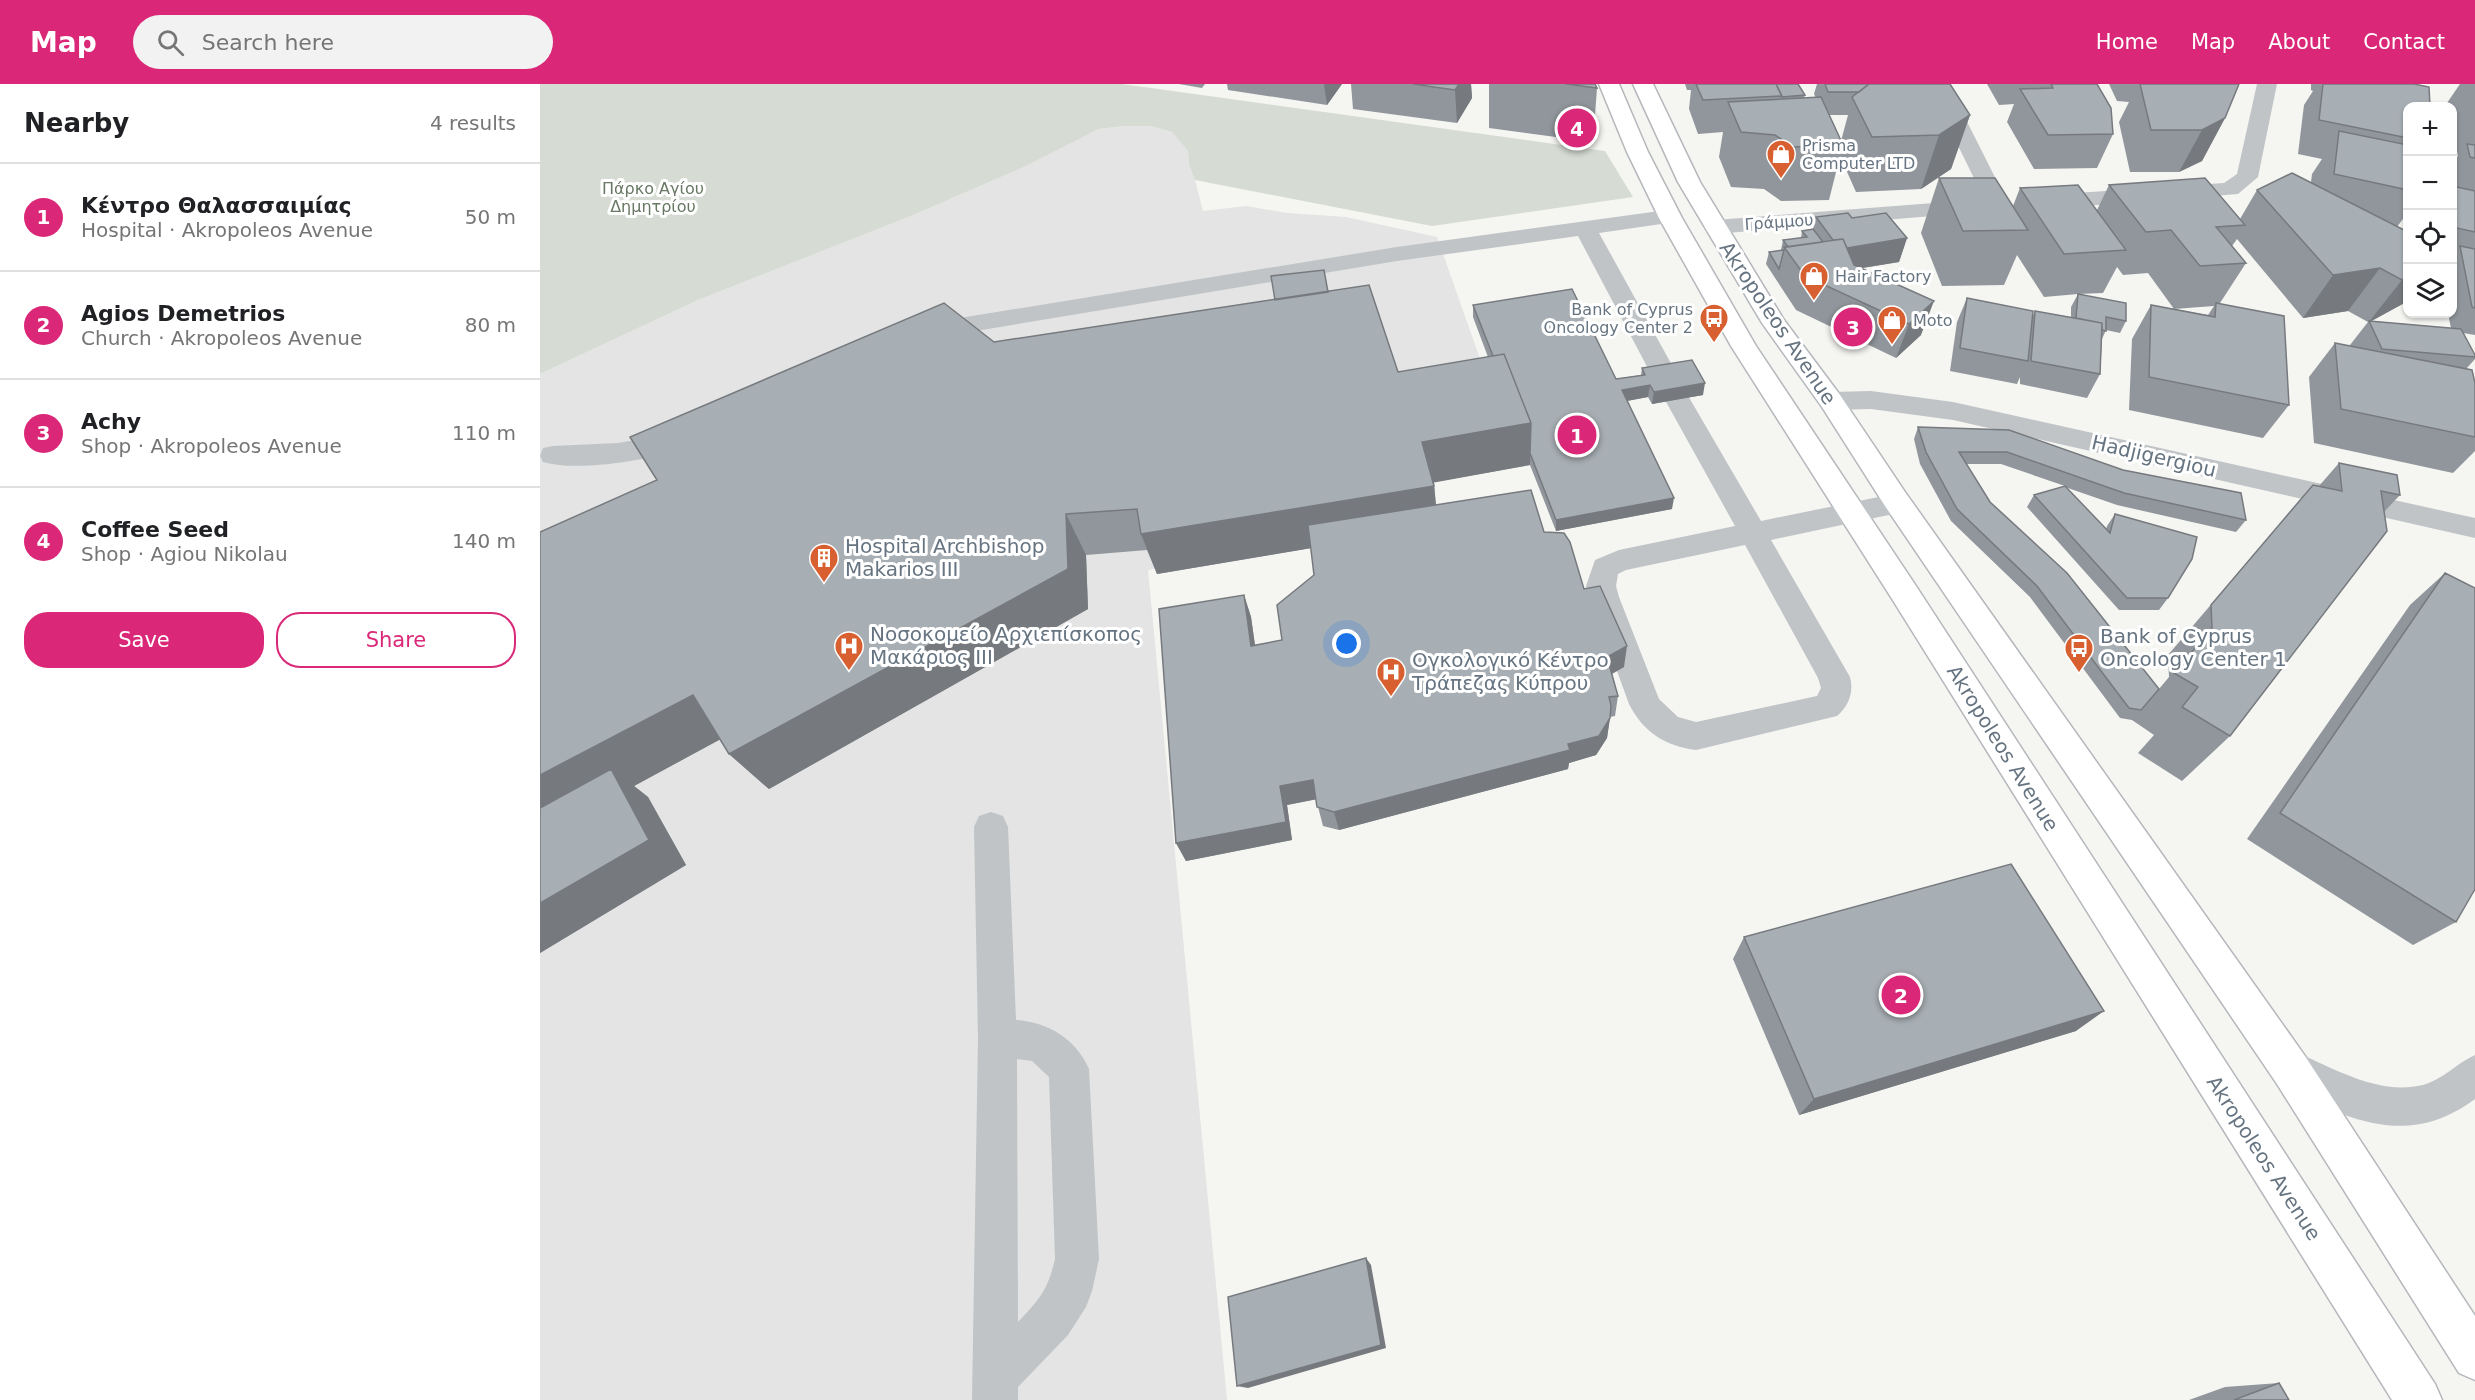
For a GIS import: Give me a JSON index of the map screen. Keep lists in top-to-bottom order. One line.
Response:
{"streets":{"main road":["Akropoleos Avenue"],"street":["Γράμμου","Hadjigergiou"]},"crossings":[["Γράμμου","Akropoleos Avenue"],["Akropoleos Avenue","Hadjigergiou"]],"parks":["Πάρκο Αγίου Δημητρίου"],"places":{"shop":["Prisma Computer LTD","Hair Factory","Moto"],"bus stop":["Bank of Cyprus Oncology Center 2","Bank of Cyprus Oncology Center 1"],"building":["Hospital Archbishop Makarios III"],"hospital":["Νοσοκομείο Αρχιεπίσκοπος Μακάριος ΙΙΙ","Ογκολογικό Κέντρο Τράπεζας Κύπρου"]},"page":{"header":"Map","search":"Search here","nav":["Home","Map","About","Contact"],"heading":["Nearby","4 results"],"map_buttons":["+","−"],"pins":["4","3","1","2"],"list":[{"mark":"1","name":"Κέντρο Θαλασσαιμίας","note":"Hospital · Akropoleos Avenue","value":"50 m"},{"mark":"2","name":"Agios Demetrios","note":"Church · Akropoleos Avenue","value":"80 m"},{"mark":"3","name":"Achy","note":"Shop · Akropoleos Avenue","value":"110 m"},{"mark":"4","name":"Coffee Seed","note":"Shop · Agiou Nikolau","value":"140 m"}],"buttons":["Save","Share"]}}
